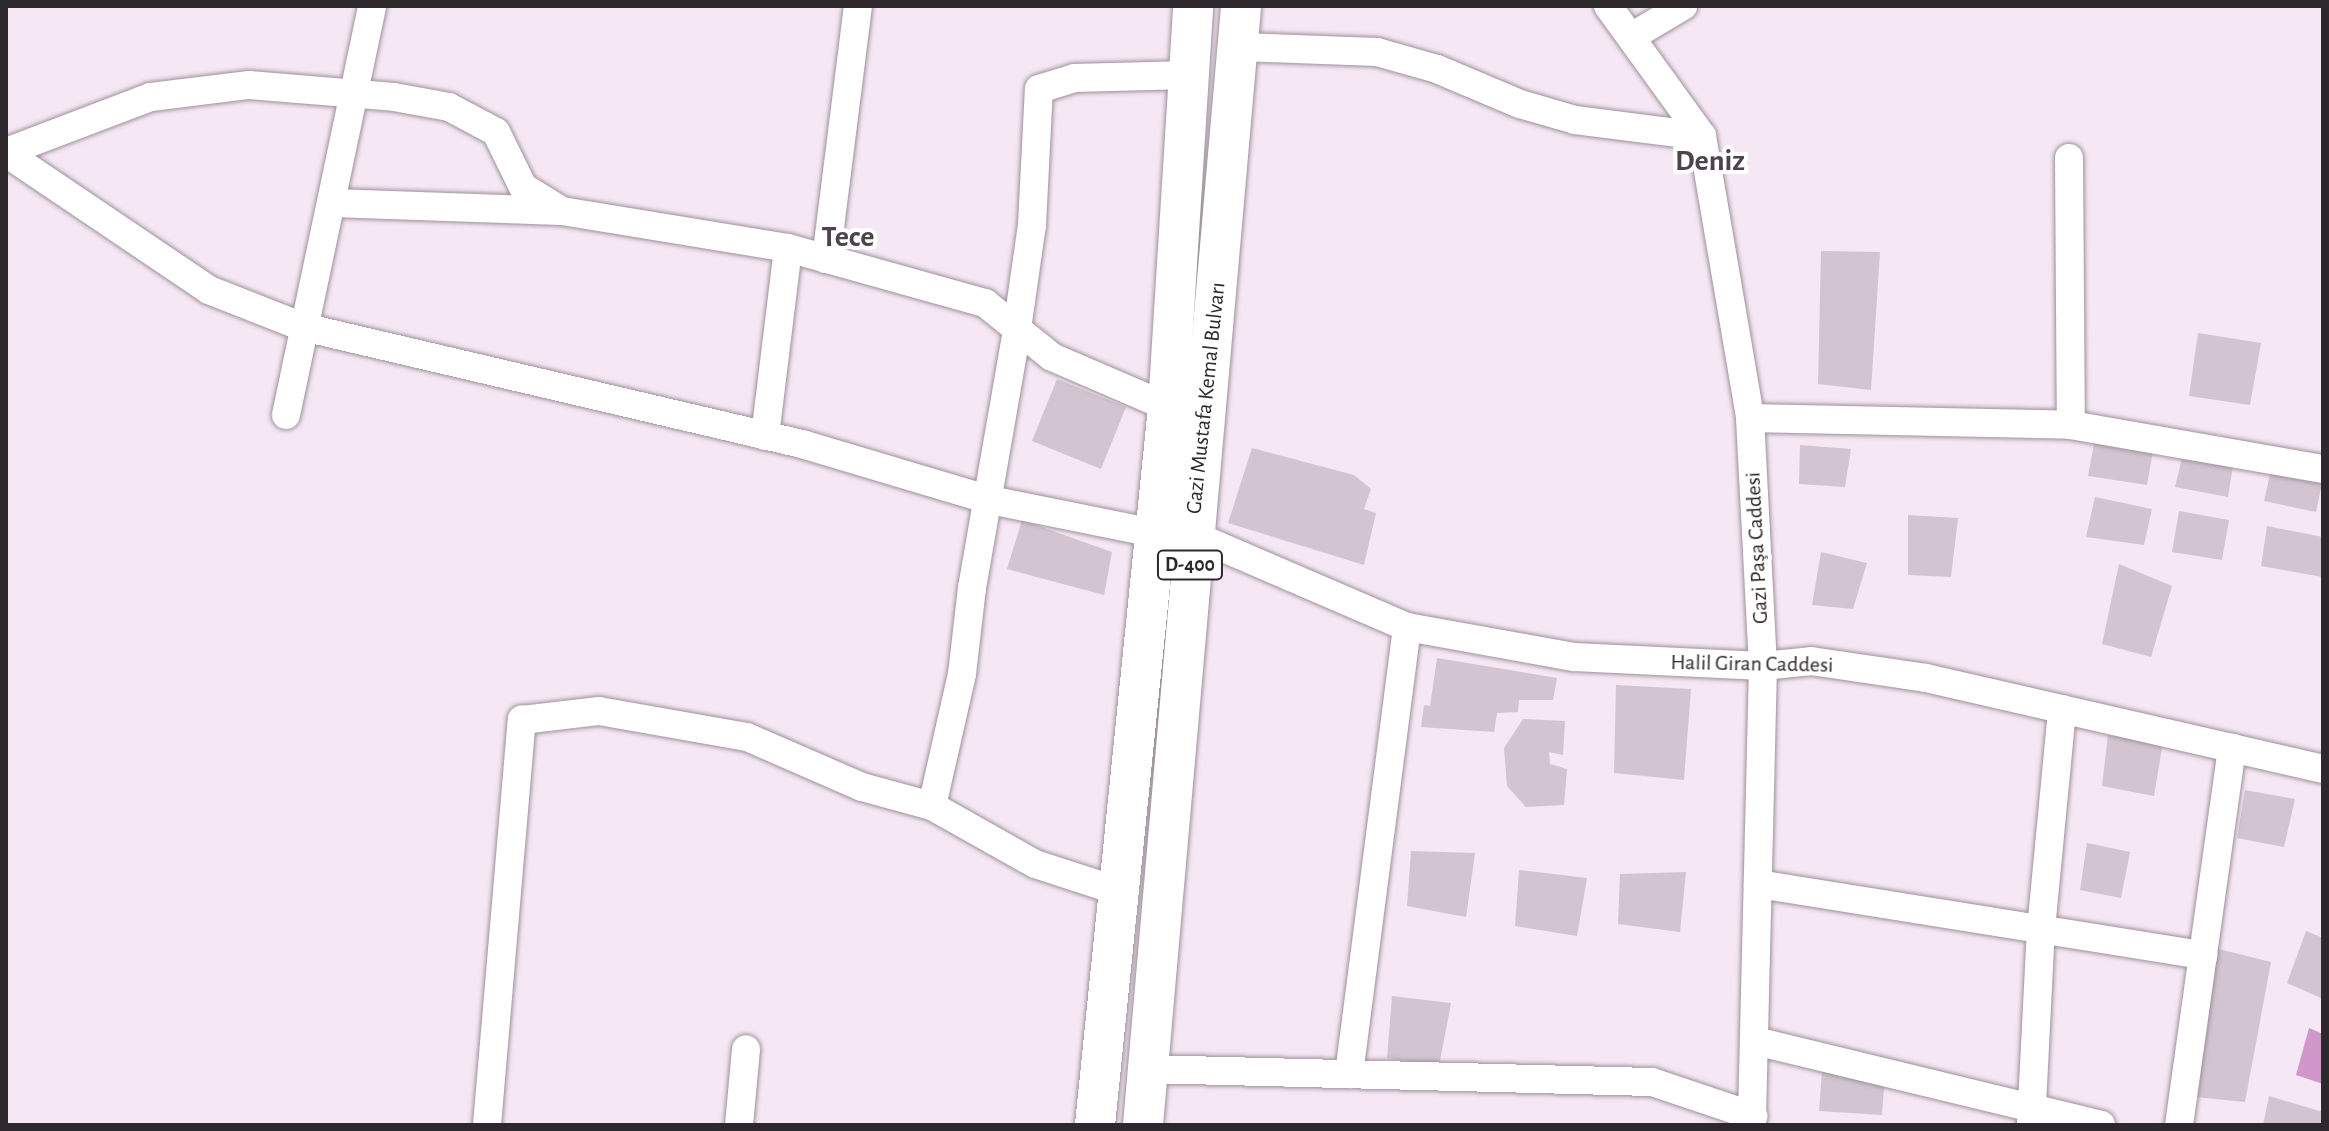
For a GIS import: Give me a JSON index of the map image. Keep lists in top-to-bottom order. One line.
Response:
{"streets":{"highway":["Gazi Mustafa Kemal Bulvarı","D-400"],"street":["Gazi Paşa Caddesi","Halil Giran Caddesi"]},"crossings":[["Gazi Mustafa Kemal Bulvarı","Halil Giran Caddesi"],["Gazi Paşa Caddesi","Halil Giran Caddesi"]],"districts":["Deniz","Tece"]}
